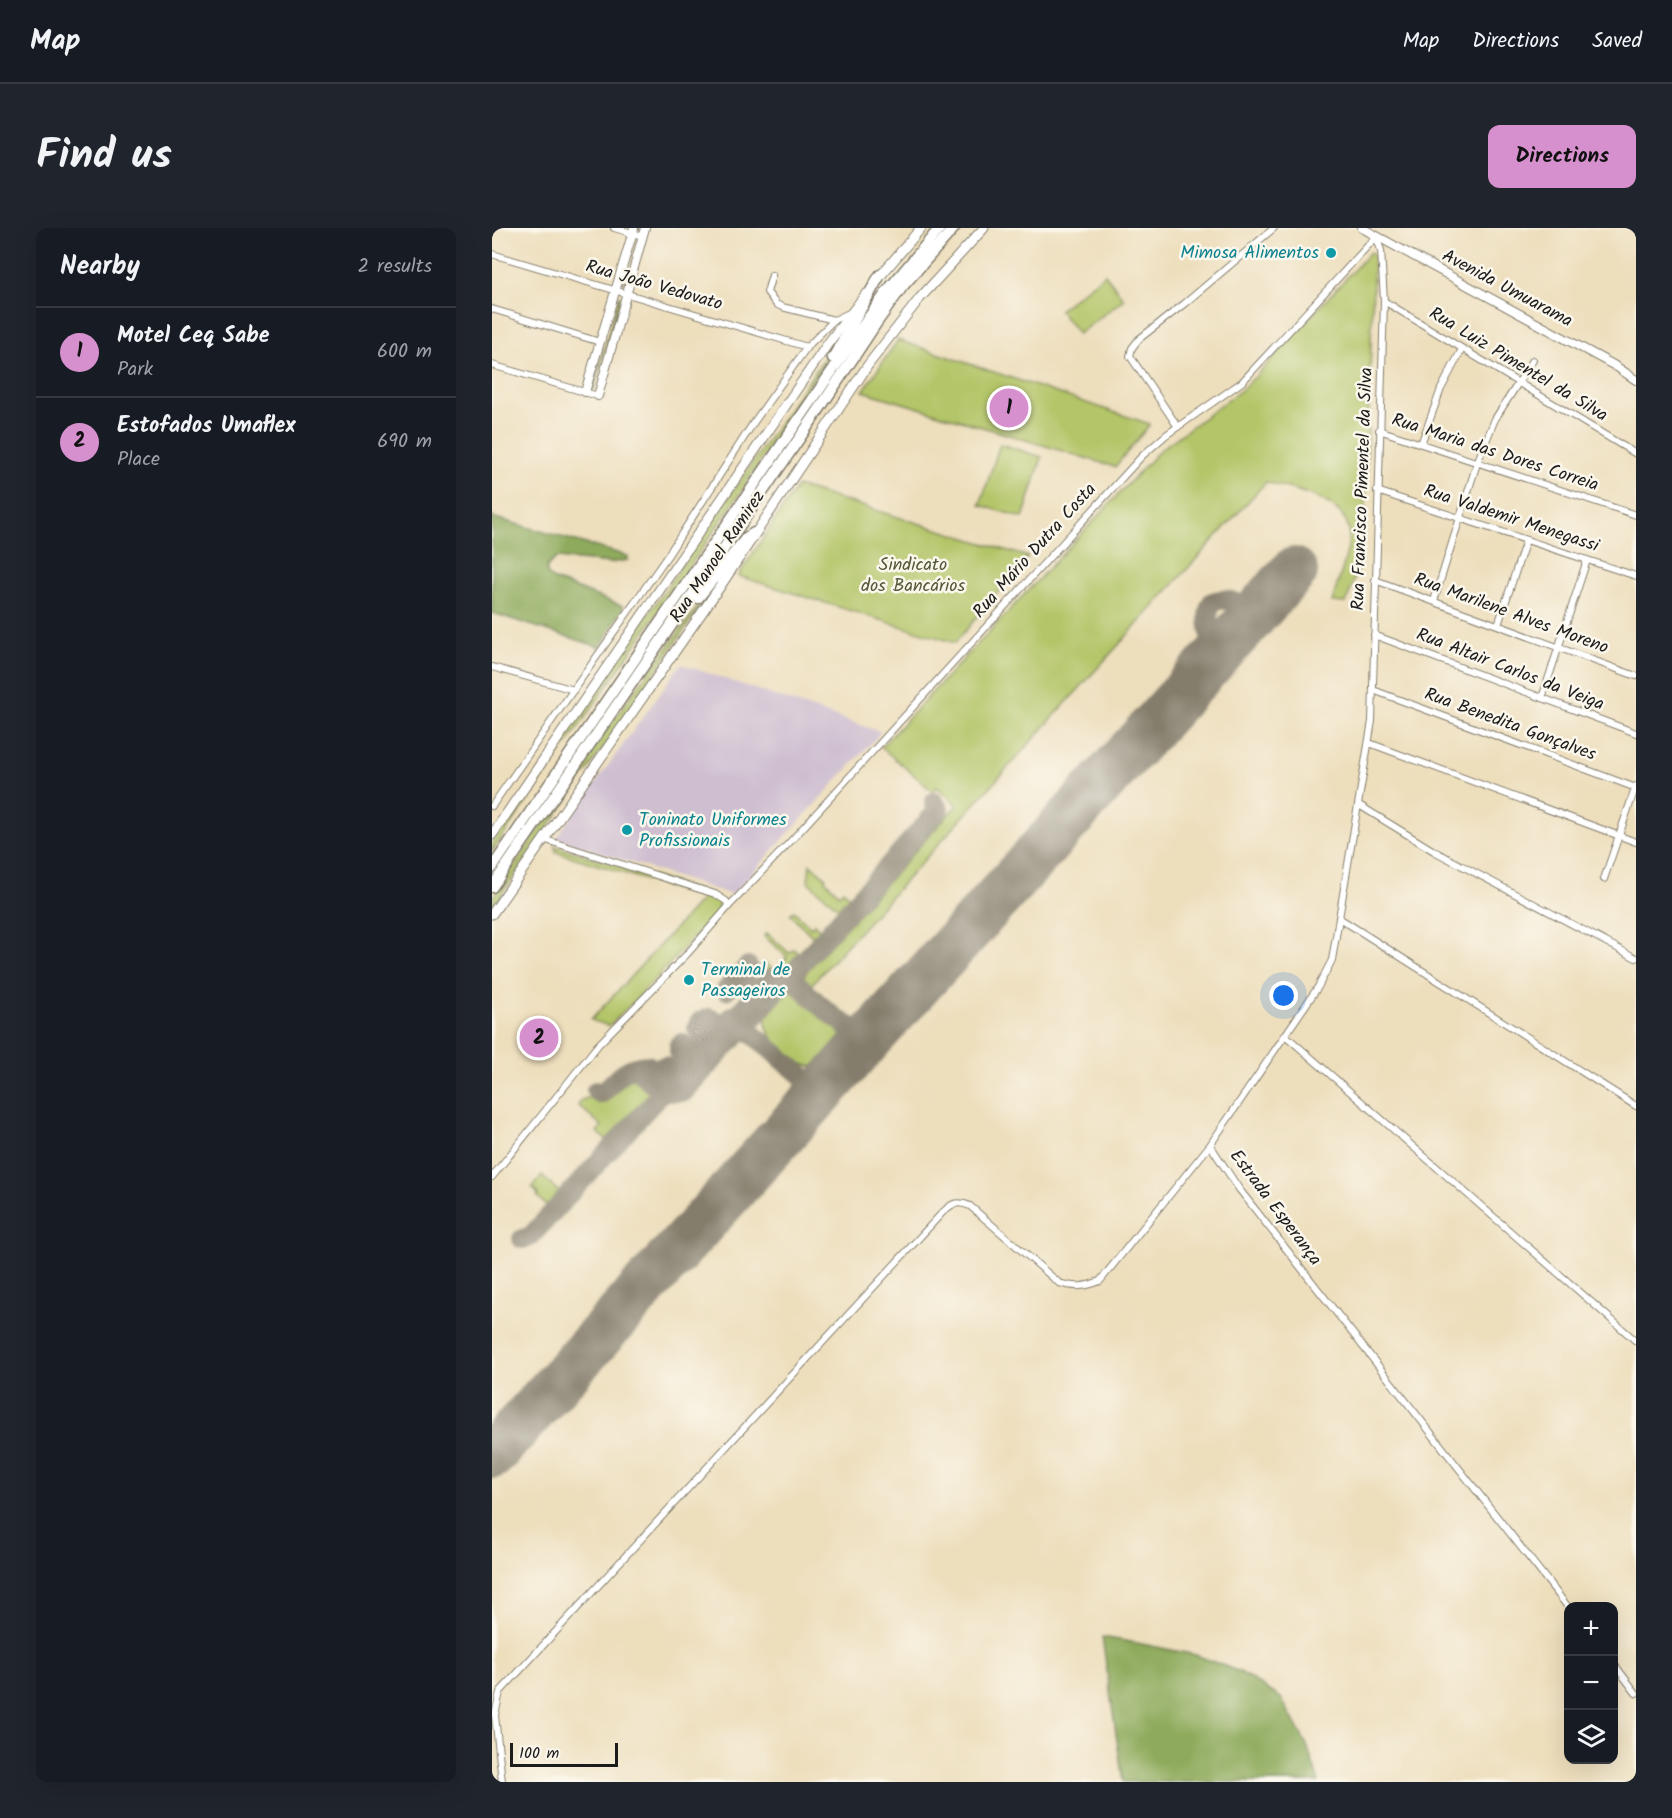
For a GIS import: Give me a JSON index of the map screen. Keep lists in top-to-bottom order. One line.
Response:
{"streets":{"main road":["Rua Manoel Ramirez"],"street":["Rua João Vedovato","Avenida Umuarama","Rua Luiz Pimentel da Silva","Rua Maria das Dores Correia","Rua Francisco Pimentel da Silva","Rua Valdemir Menegassi","Rua Mário Dutra Costa","Rua Marilene Alves Moreno","Rua Altair Carlos da Veiga","Rua Benedita Gonçalves","Estrada Esperança"]},"crossings":[["Avenida Umuarama","Rua Francisco Pimentel da Silva"],["Avenida Umuarama","Rua Mário Dutra Costa"],["Rua Luiz Pimentel da Silva","Rua Francisco Pimentel da Silva"],["Rua Maria das Dores Correia","Rua Francisco Pimentel da Silva"],["Rua Francisco Pimentel da Silva","Rua Valdemir Menegassi"],["Rua Francisco Pimentel da Silva","Rua Mário Dutra Costa"],["Rua Francisco Pimentel da Silva","Rua Marilene Alves Moreno"],["Rua Francisco Pimentel da Silva","Rua Altair Carlos da Veiga"],["Rua Francisco Pimentel da Silva","Rua Benedita Gonçalves"],["Rua Francisco Pimentel da Silva","Estrada Esperança"]],"parks":["Sindicato dos Bancários"],"places":["Mimosa Alimentos","Toninato Uniformes Profissionais","Terminal de Passageiros"],"scale_bar":"100 m","page":{"header":"Map","nav":["Map","Directions","Saved"],"title":"Find us","buttons":"Directions","heading":["Nearby","2 results"],"list":[{"mark":"1","name":"Motel Ceq Sabe","note":"Park","value":"600 m"},{"mark":"2","name":"Estofados Umaflex","note":"Place","value":"690 m"}],"pins":["1","2"],"map_buttons":["+","−"],"scale":"100 m"}}
